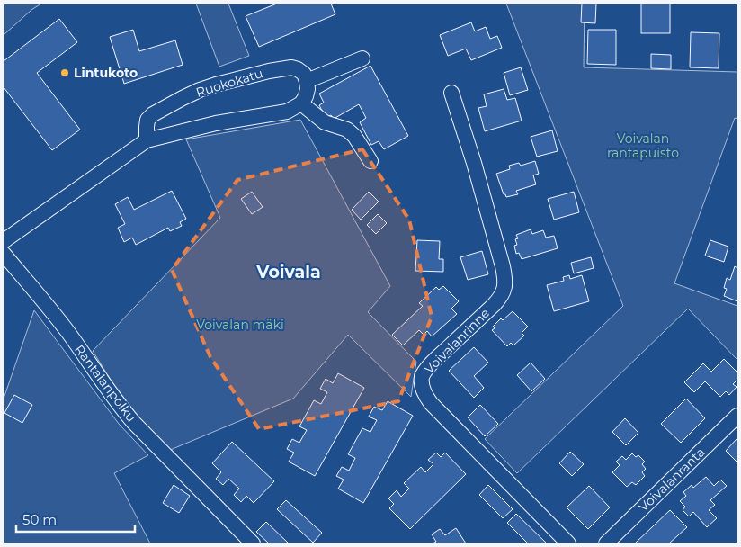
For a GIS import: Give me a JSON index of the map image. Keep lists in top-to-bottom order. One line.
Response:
{"streets":{"street":["Ruokokatu","Voivalanrinne","Rantalanpolku","Voivalanranta"]},"districts":["Voivala"],"parks":["Voivalan rantapuisto","Voivalan mäki"],"places":["Lintukoto"],"scale_bar":"50 m"}
